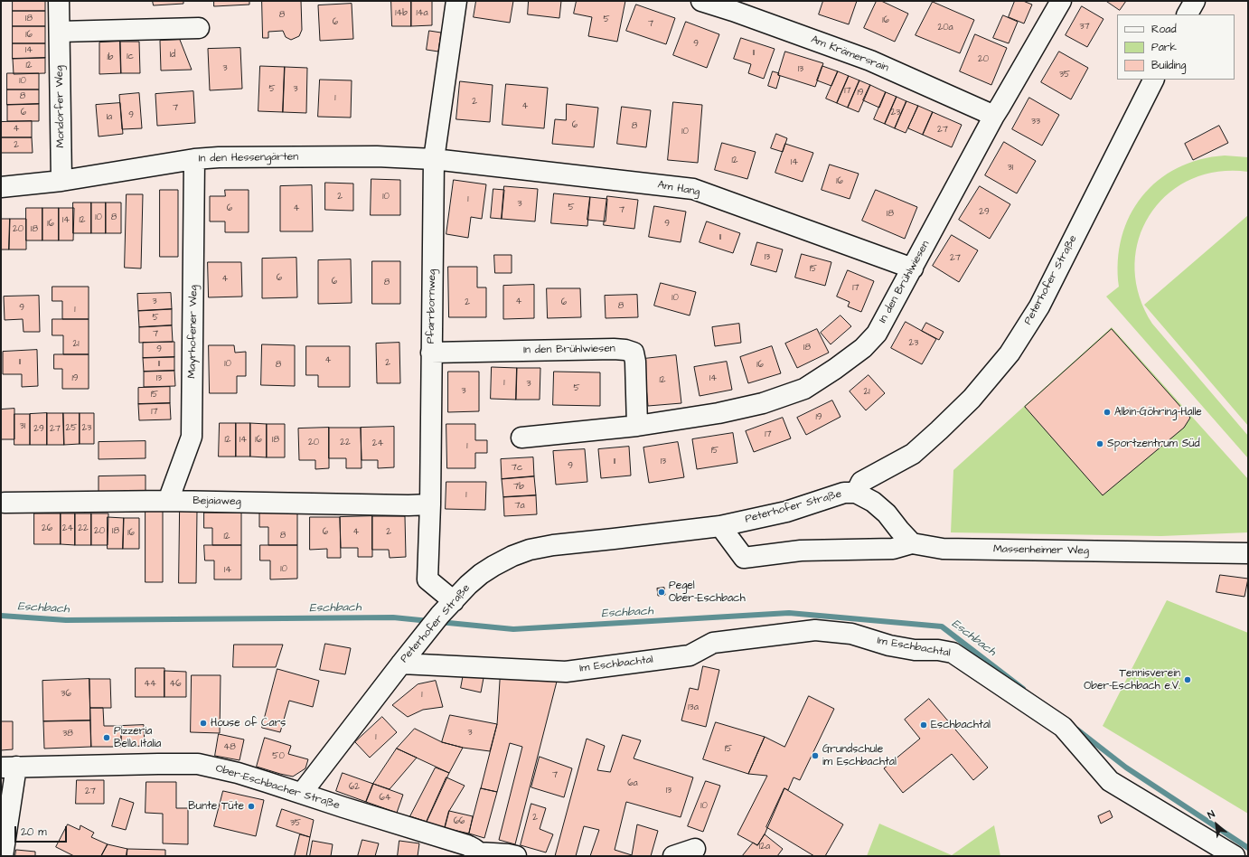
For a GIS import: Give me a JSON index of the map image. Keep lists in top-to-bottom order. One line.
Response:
{"streets":{"street":["Am Krämersrain","Mondorfer Weg","In den Hessengärten","Am Hang","Peterhofer Straße","In den Brühlwiesen","Pfarrbornweg","Mayrhofener Weg","Bejaiaweg","Massenheimer Weg","Im Eschbachtal","Ober-Eschbacher Straße"]},"crossings":[["Am Krämersrain","In den Brühlwiesen"],["Mondorfer Weg","In den Hessengärten"],["In den Hessengärten","Am Hang"],["In den Hessengärten","Pfarrbornweg"],["In den Hessengärten","Mayrhofener Weg"],["Am Hang","In den Brühlwiesen"],["Am Hang","Pfarrbornweg"],["Peterhofer Straße","Pfarrbornweg"],["Peterhofer Straße","Im Eschbachtal"],["Peterhofer Straße","Ober-Eschbacher Straße"],["In den Brühlwiesen","Pfarrbornweg"],["Pfarrbornweg","Bejaiaweg"],["Mayrhofener Weg","Bejaiaweg"]],"water":["Eschbach"],"places":["Albin-Göhring-Halle","Sportzentrum Süd","Pegel Ober-Eschbach","Tennisverein Ober-Eschbach e.V.","House of Cars","Eschbachtal","Pizzeria Bella Italia","Grundschule im Eschbachtal","Bunte Tüte"],"house_numbers":["14b","14a","8","18","5","16","6","7","37","20a","16","9","14","11","1d","1c","1b","20","12","3","13","35","10","5","3","17","19","8","1","2","4","7","6","23","9","1a","33","6","8","4","27","10","2","12","14","31","16","2","10","1","3","5","6","4","7","29","18","10","8","14","12","16","9","20","18","11","13","27","15","6","4","6","8","17","10","3","4","2","6","8","9","1","5","7","23","21","18","9","4","11","2","11","10","8","16","19","13","14","12","1","3","5","3","21","15","17","19","31","25","23","29","27","17","12","14","16","18","20","22","24","1","15","11","13","9","7c","7b","1","7a","26","24","22","20","18","6","4","2","16","8","12","10","14","44","46","36","1","13a","3","38","1","48","15","50","7","6a","62","13","27","64","10","2","66","35","12a"],"legend":["Road","Park","Building"],"scale_bar":"20 m","north":"top left"}
